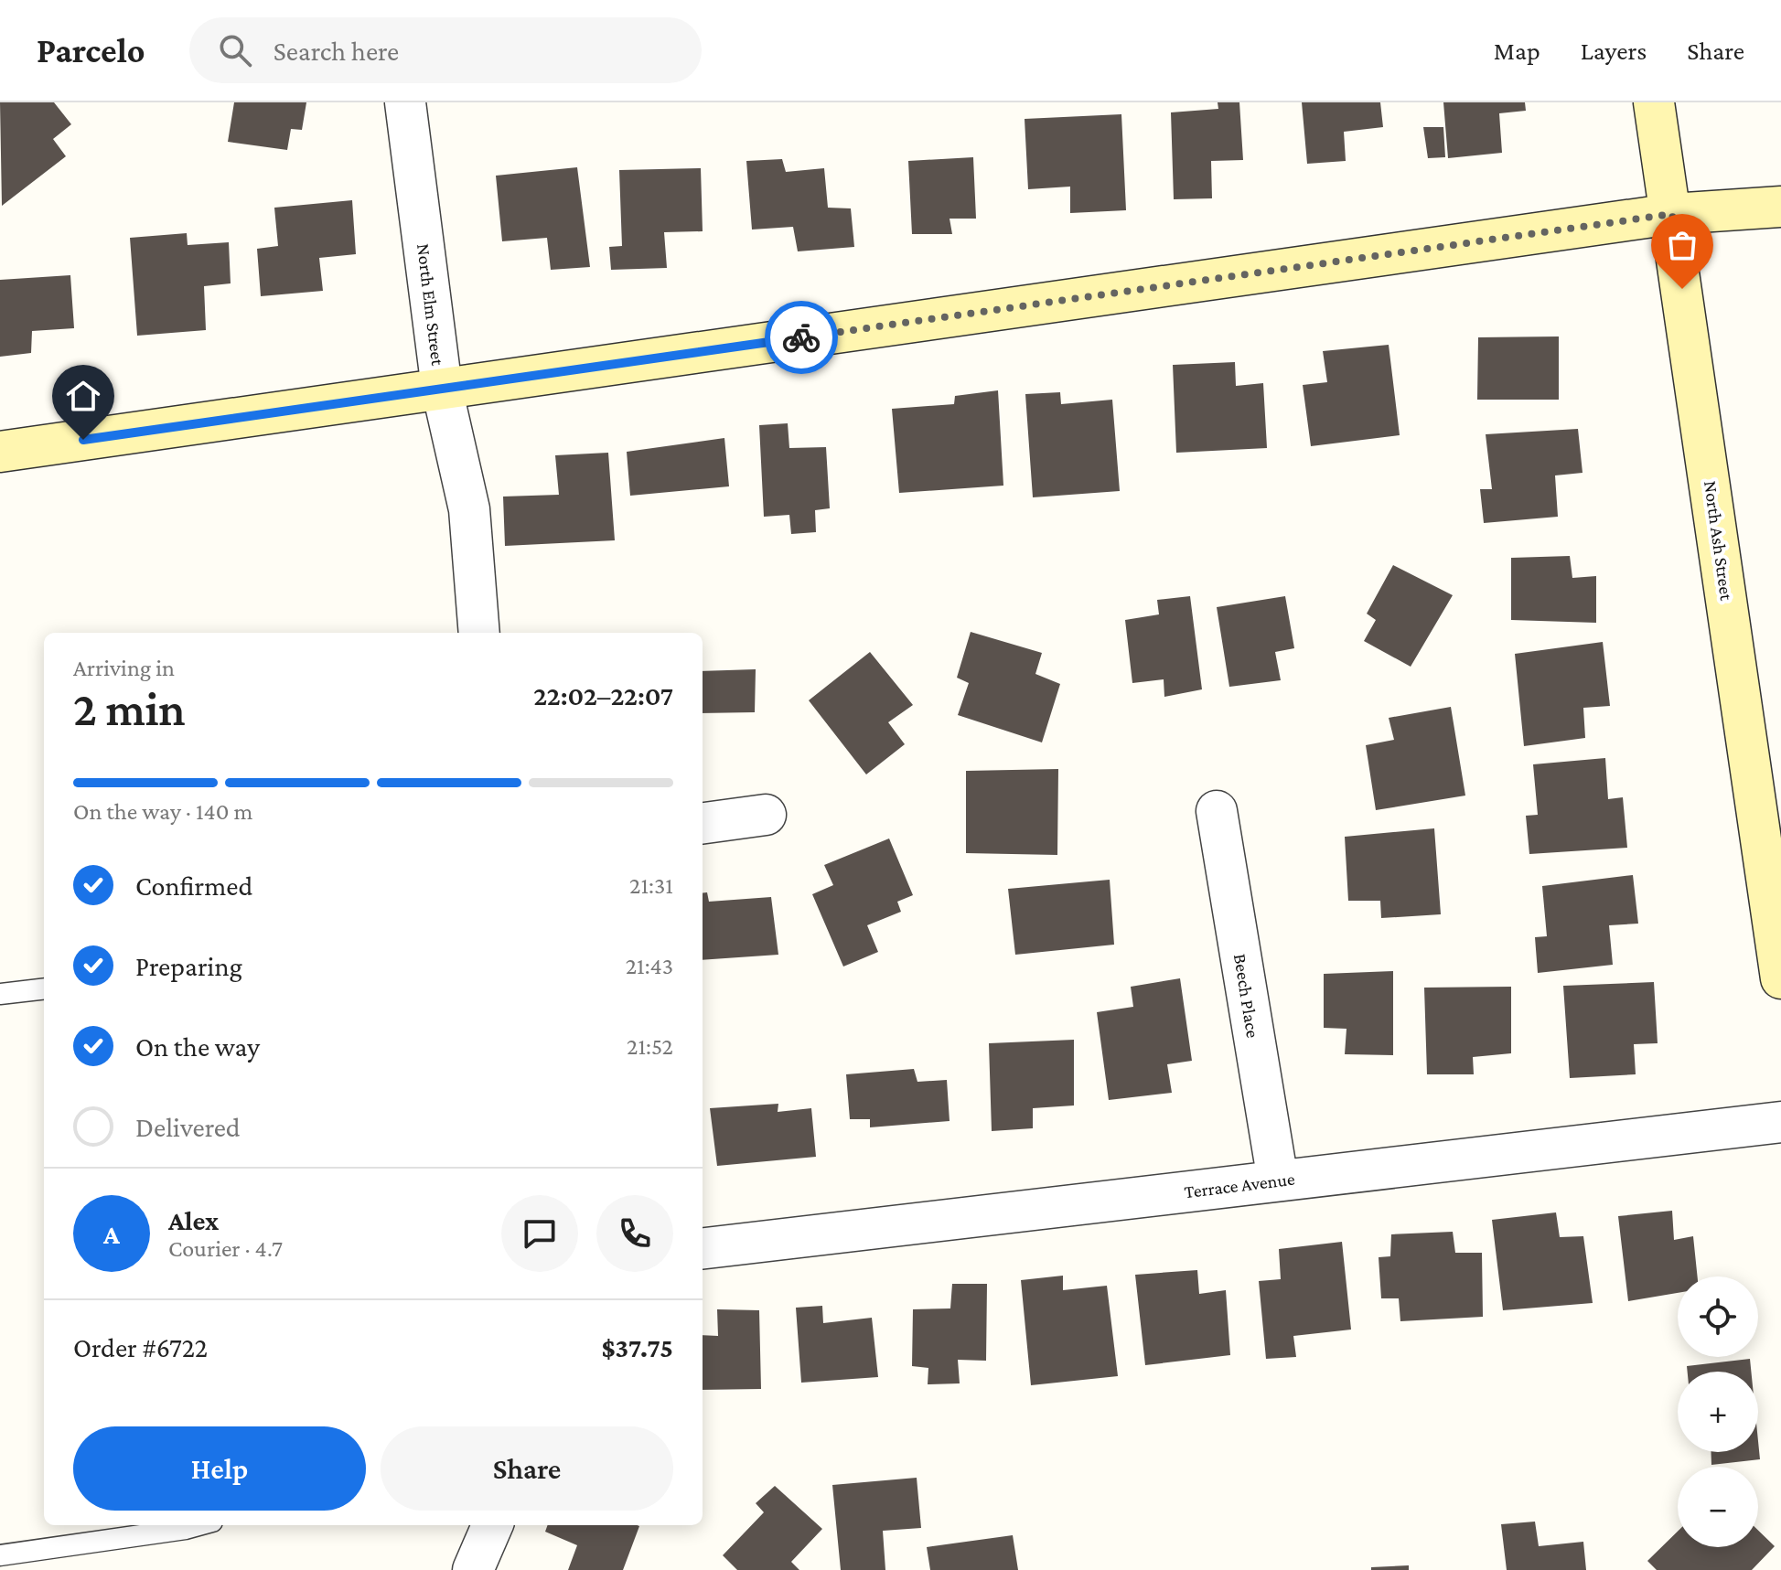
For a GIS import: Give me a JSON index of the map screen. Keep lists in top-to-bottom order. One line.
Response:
{"streets":{"street":["North Elm Street","North Ash Street","Beech Place","Terrace Avenue"]},"crossings":[["Beech Place","Terrace Avenue"]],"page":{"header":"Parcelo","search":"Search here","nav":["Map","Layers","Share"],"heading":["2 min","Arriving in","22:02–22:07"],"panel":["Alex","Courier · 4.7","Order #6722","$37.75"],"bar":"On the way · 140 m","list":[["Confirmed","21:31"],["Preparing","21:43"],["On the way","21:52"],"Delivered"],"round":"A","map_buttons":["+","−"],"buttons":["Help","Share"]}}
